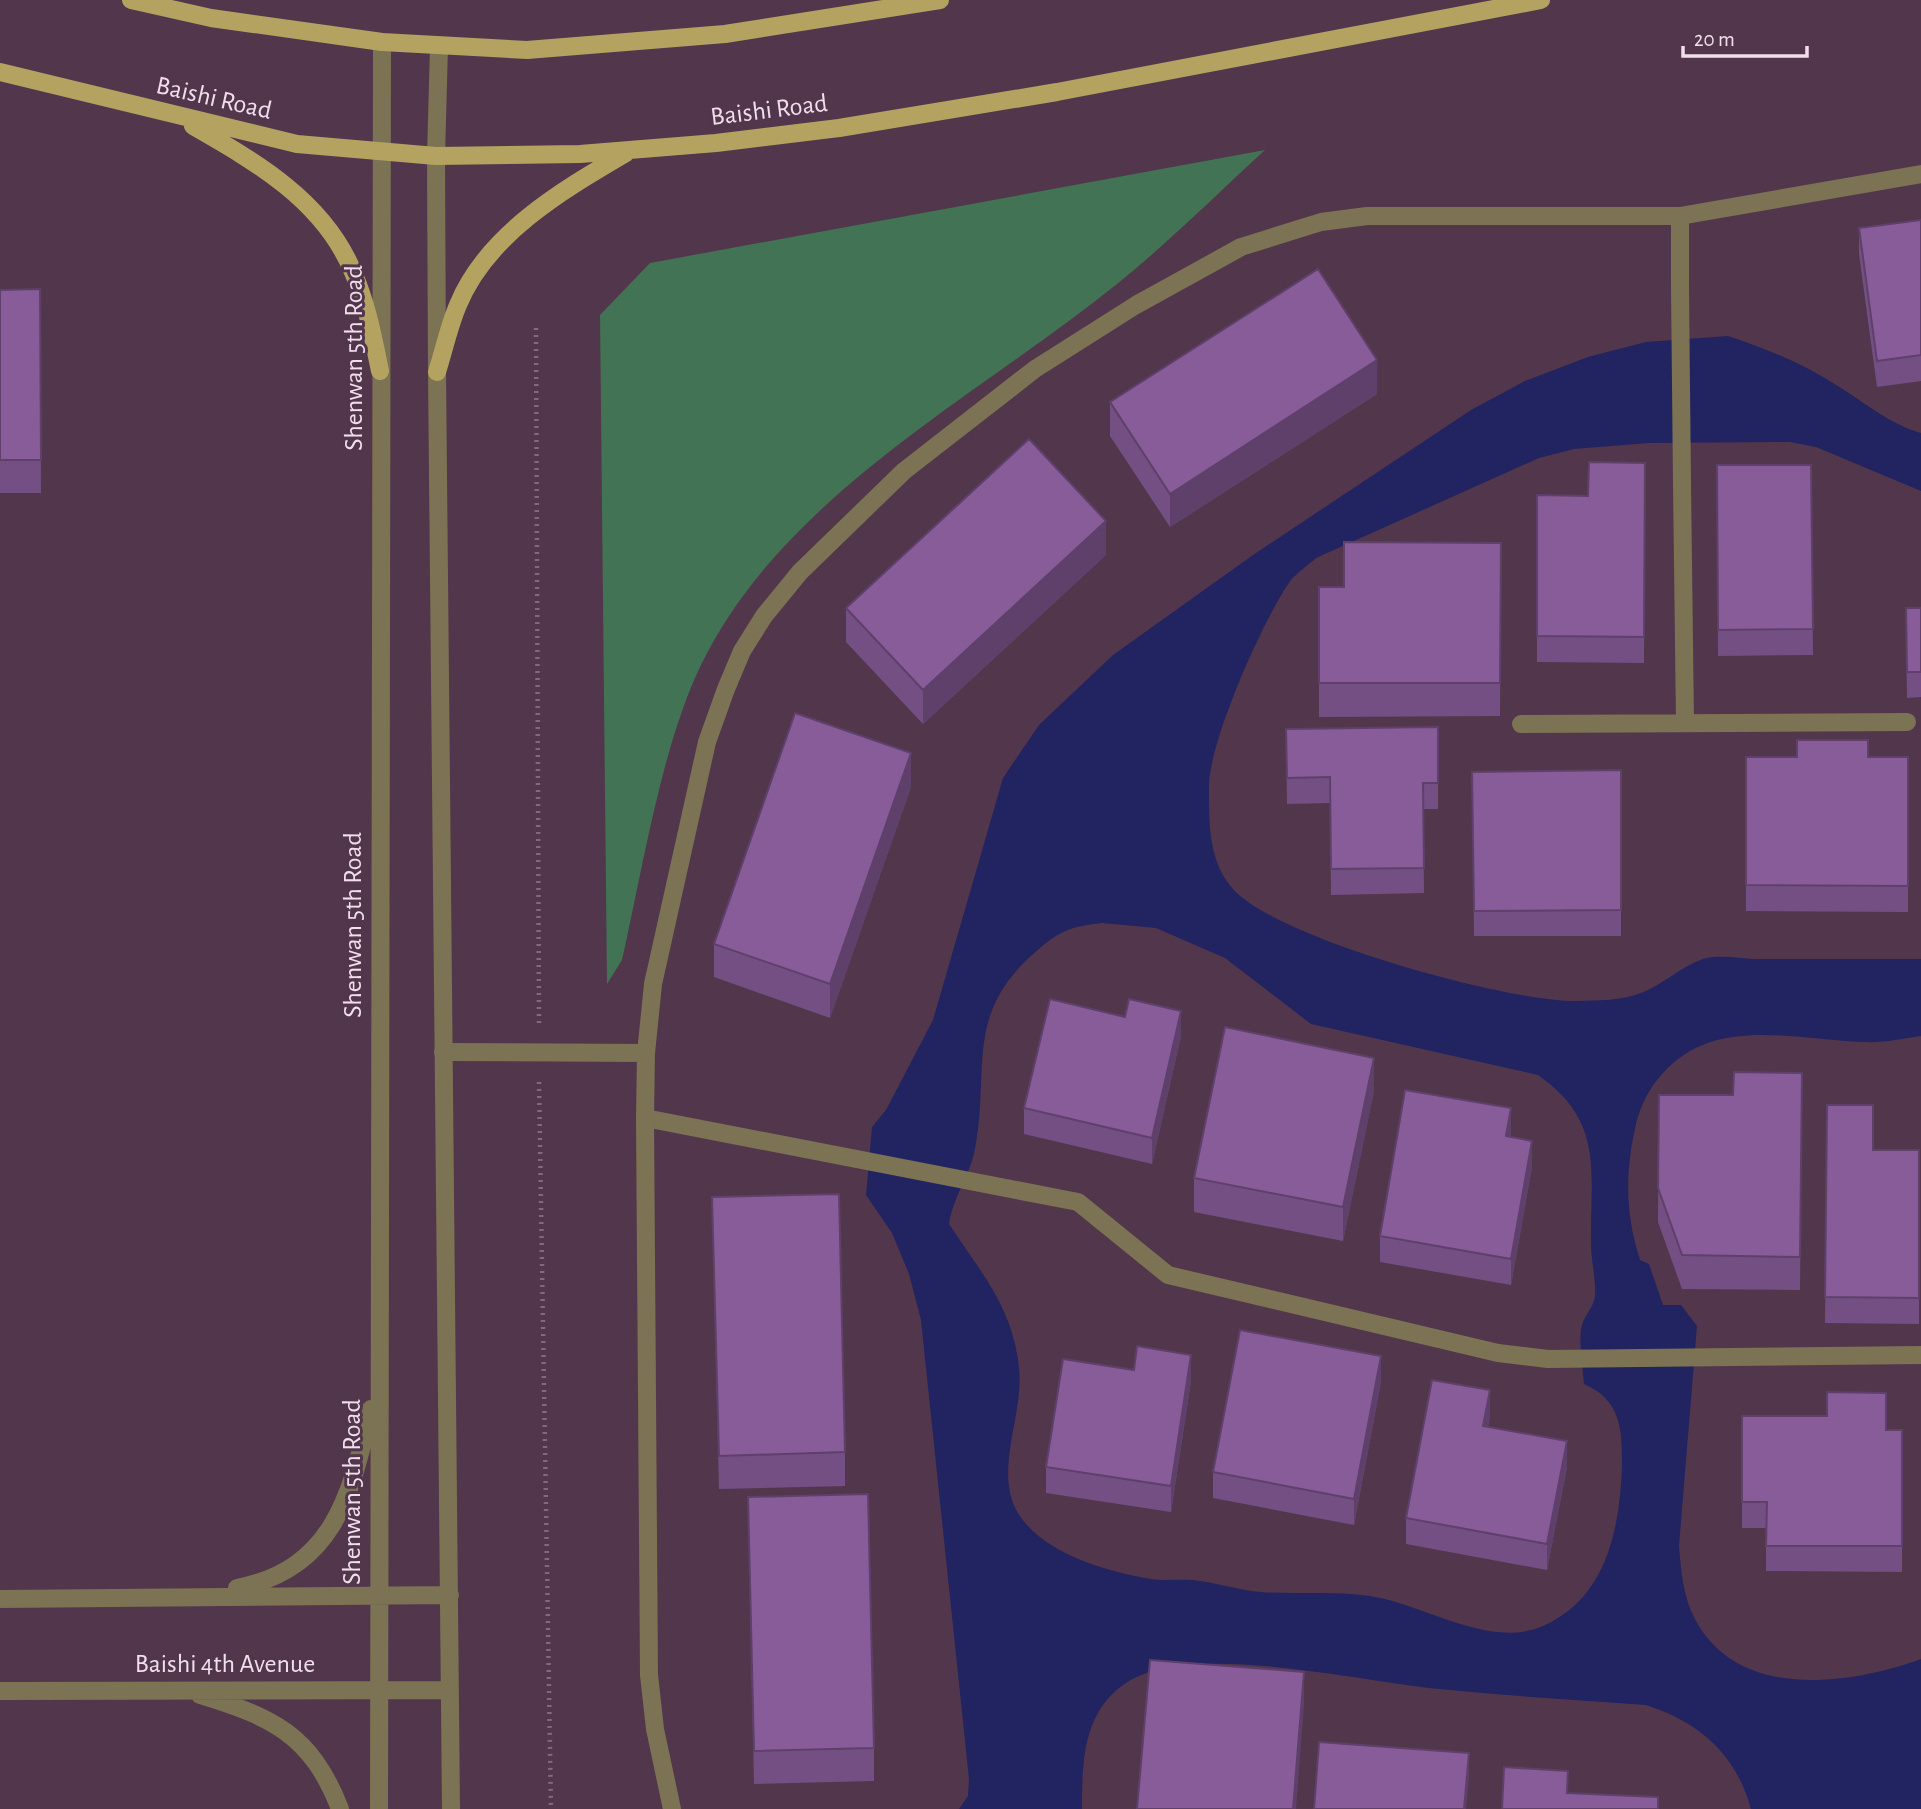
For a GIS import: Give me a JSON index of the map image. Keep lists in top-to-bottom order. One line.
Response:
{"streets":{"main road":["Baishi Road"],"street":["Shenwan 5th Road","Baishi 4th Avenue"]},"crossings":[["Baishi Road","Shenwan 5th Road"],["Shenwan 5th Road","Baishi 4th Avenue"]],"scale_bar":"20 m"}
